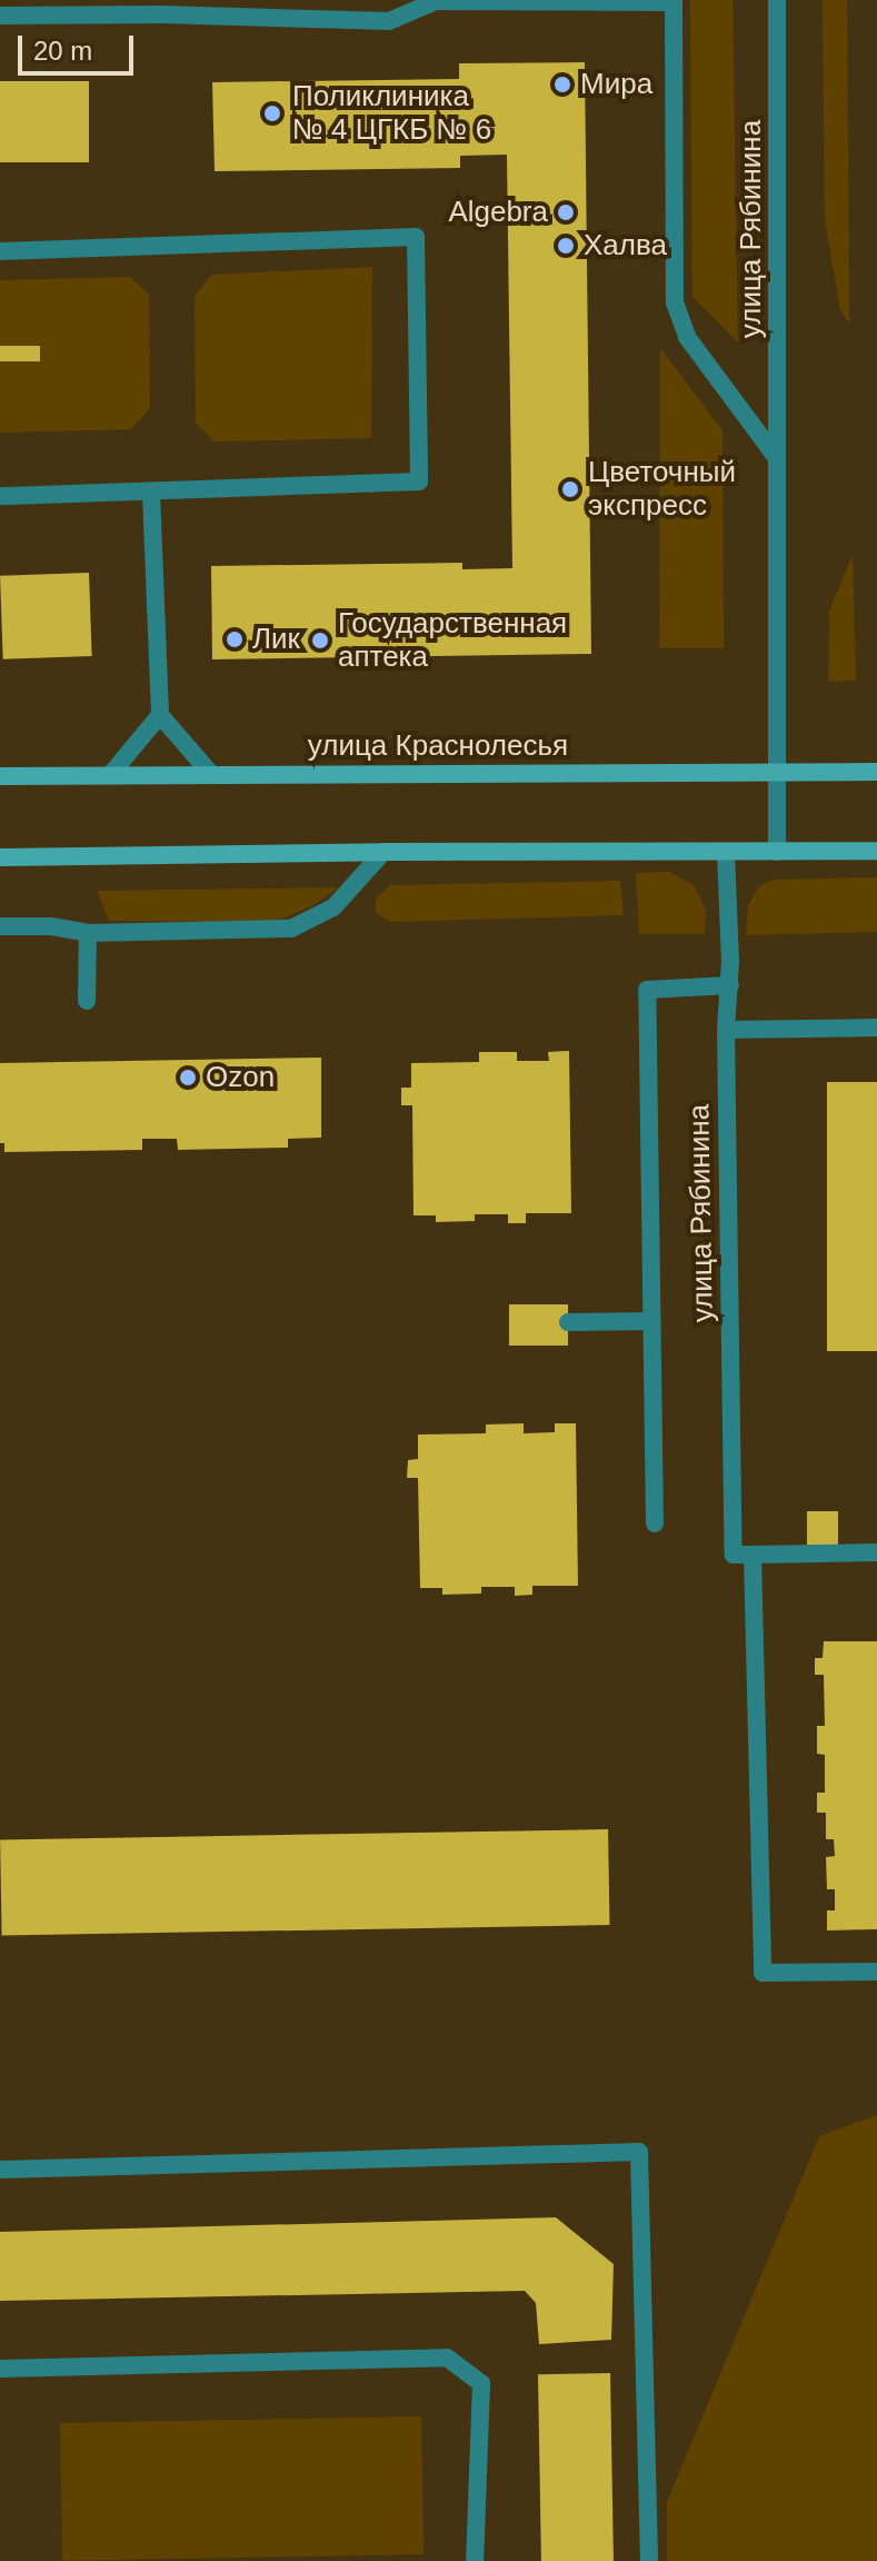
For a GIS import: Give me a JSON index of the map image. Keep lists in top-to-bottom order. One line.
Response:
{"streets":{"main road":["улица Краснолесья"],"street":["улица Рябинина"]},"crossings":[["улица Рябинина","улица Краснолесья"]],"places":["Мира","Поликлиника № 4 ЦГКБ № 6","Algebra","Халва","Цветочный экспресс","Лик","Государственная аптека","Ozon"],"scale_bar":"20 m"}
